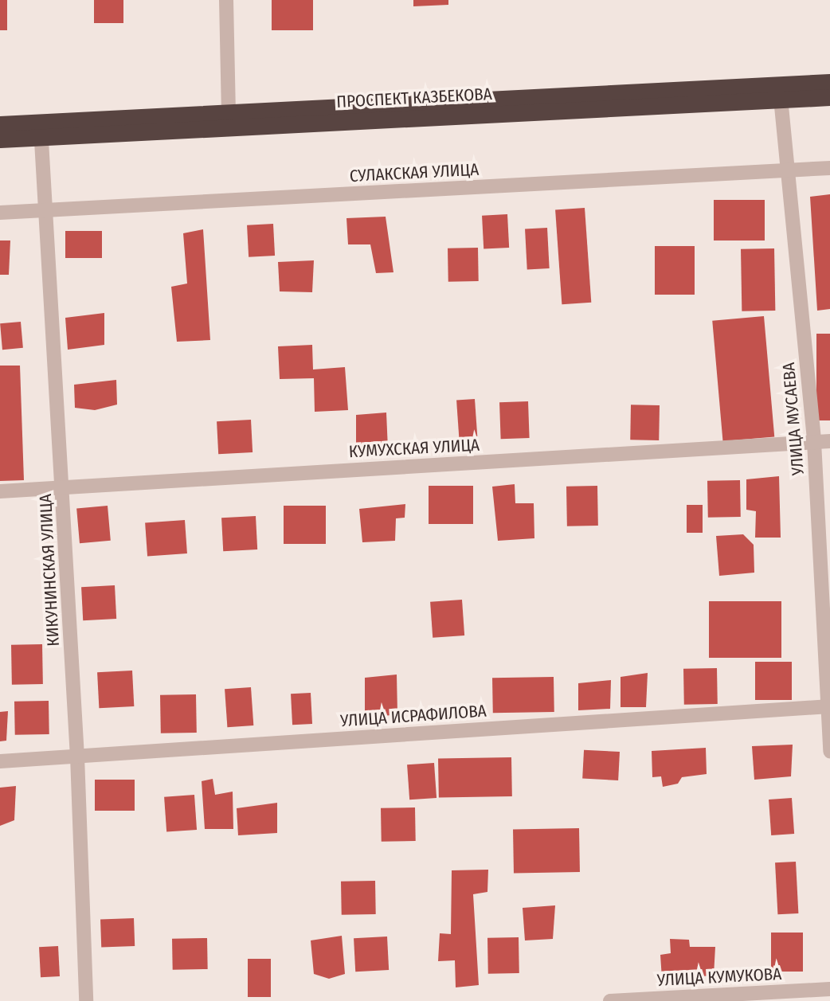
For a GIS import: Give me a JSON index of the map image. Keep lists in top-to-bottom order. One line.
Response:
{"streets":{"highway":["ПРОСПЕКТ КАЗБЕКОВА"],"street":["СУЛАКСКАЯ УЛИЦА","УЛИЦА МУСАЕВА","КУМУХСКАЯ УЛИЦА","КИКУНИНСКАЯ УЛИЦА","УЛИЦА ИСРАФИЛОВА","УЛИЦА КУМУКОВА"]},"crossings":[["ПРОСПЕКТ КАЗБЕКОВА","УЛИЦА МУСАЕВА"],["ПРОСПЕКТ КАЗБЕКОВА","КИКУНИНСКАЯ УЛИЦА"],["СУЛАКСКАЯ УЛИЦА","УЛИЦА МУСАЕВА"],["СУЛАКСКАЯ УЛИЦА","КИКУНИНСКАЯ УЛИЦА"],["УЛИЦА МУСАЕВА","КУМУХСКАЯ УЛИЦА"],["УЛИЦА МУСАЕВА","УЛИЦА ИСРАФИЛОВА"],["КУМУХСКАЯ УЛИЦА","КИКУНИНСКАЯ УЛИЦА"],["КИКУНИНСКАЯ УЛИЦА","УЛИЦА ИСРАФИЛОВА"]]}
